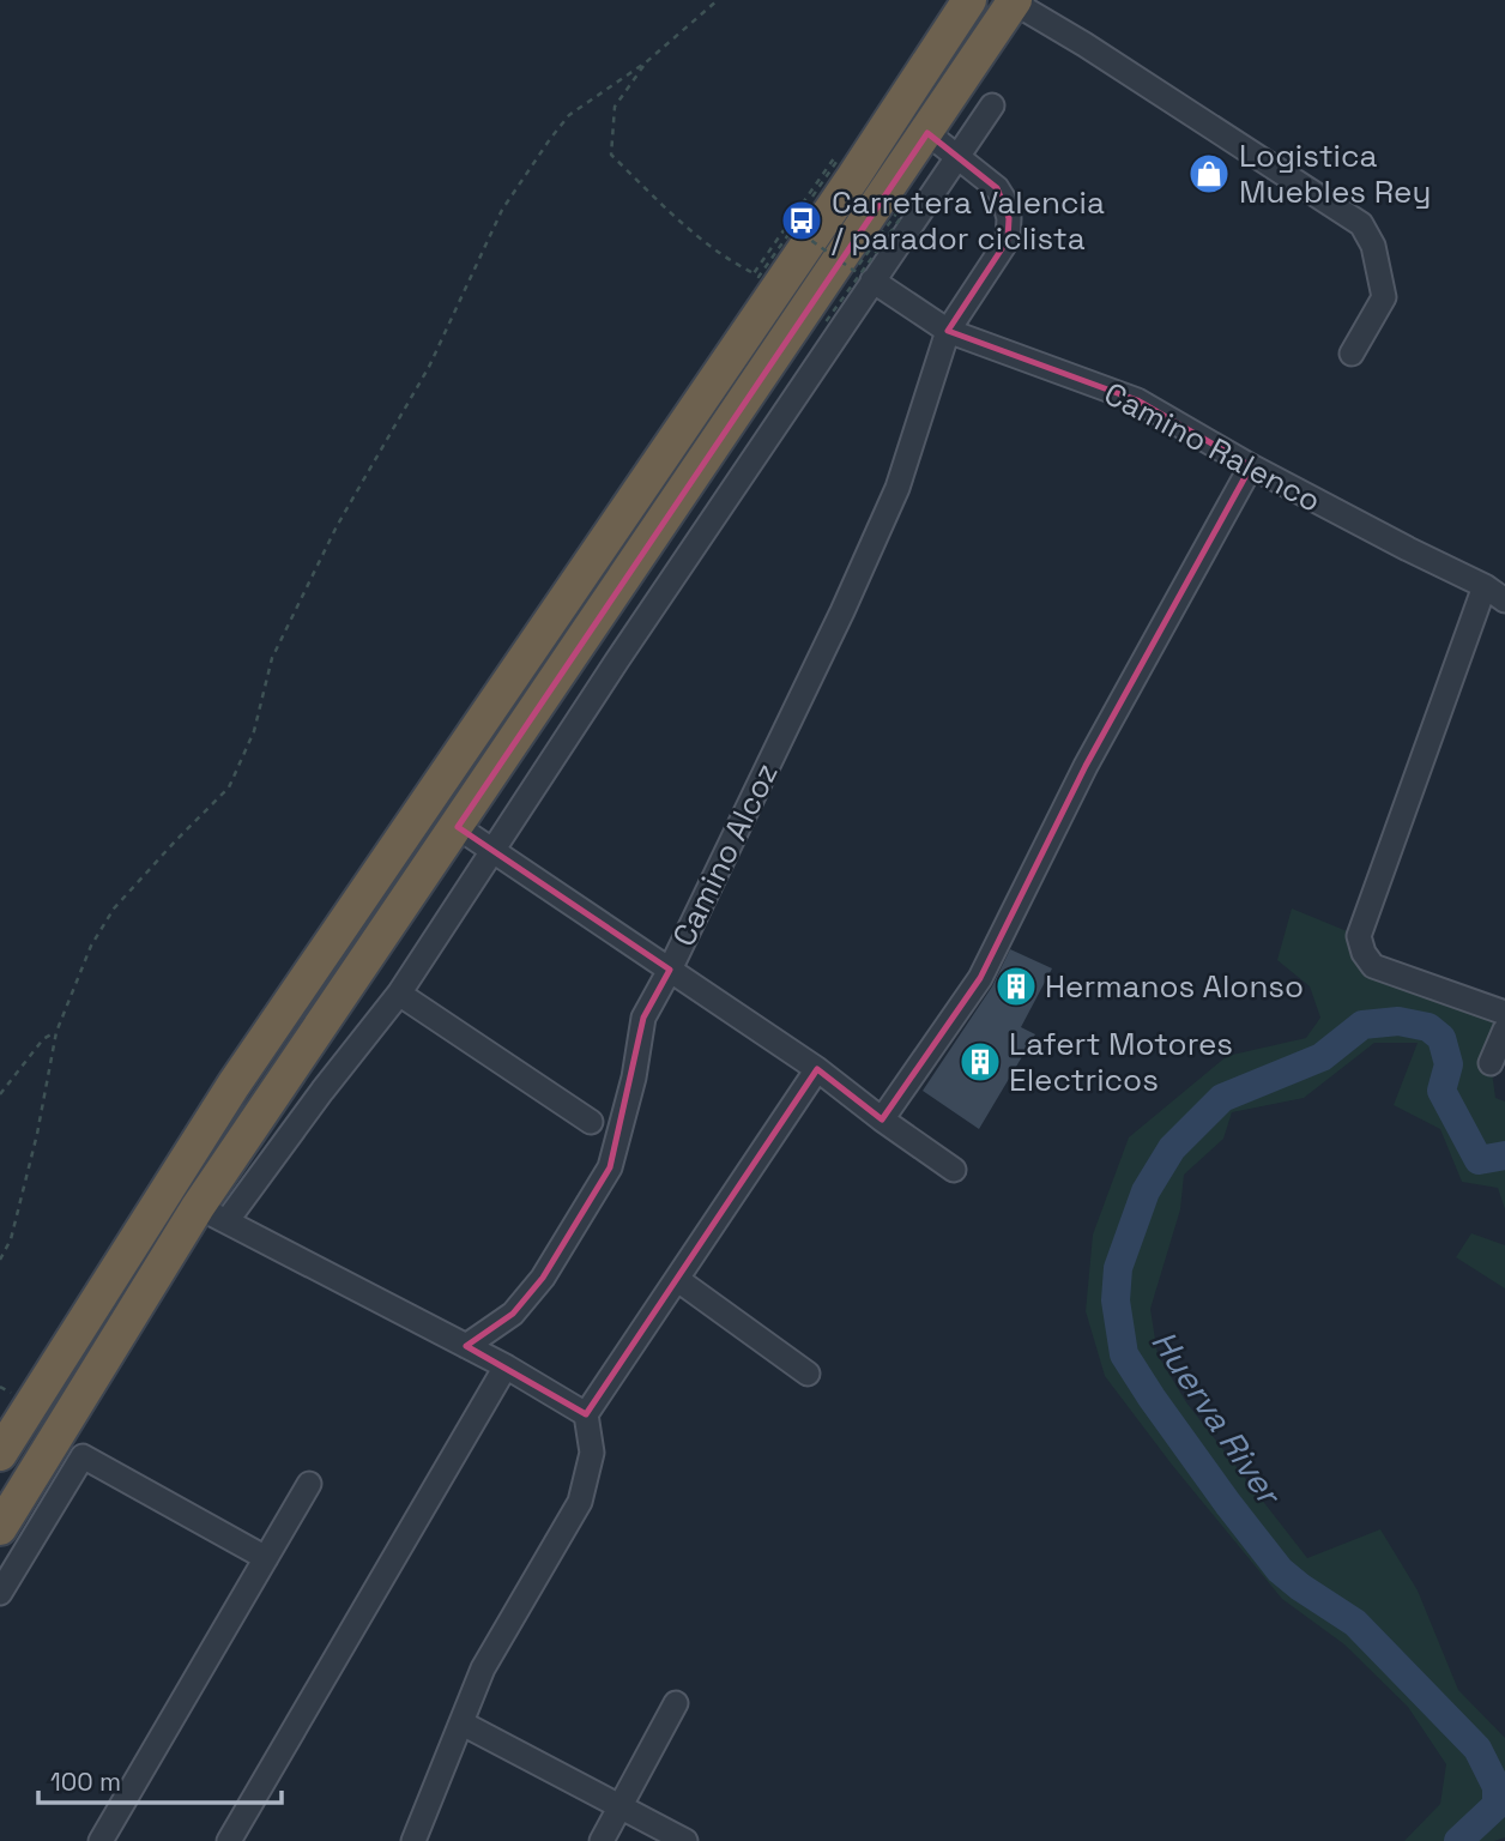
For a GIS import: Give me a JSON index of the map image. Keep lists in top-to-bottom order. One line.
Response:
{"streets":{"street":["Camino Ralenco","Camino Alcoz"]},"crossings":[["Camino Ralenco","Camino Alcoz"]],"water":["Huerva River"],"places":{"shop":["Logistica Muebles Rey"],"bus stop":["Carretera Valencia / parador ciclista"],"building":["Hermanos Alonso","Lafert Motores Electricos"]},"scale_bar":"100 m"}
